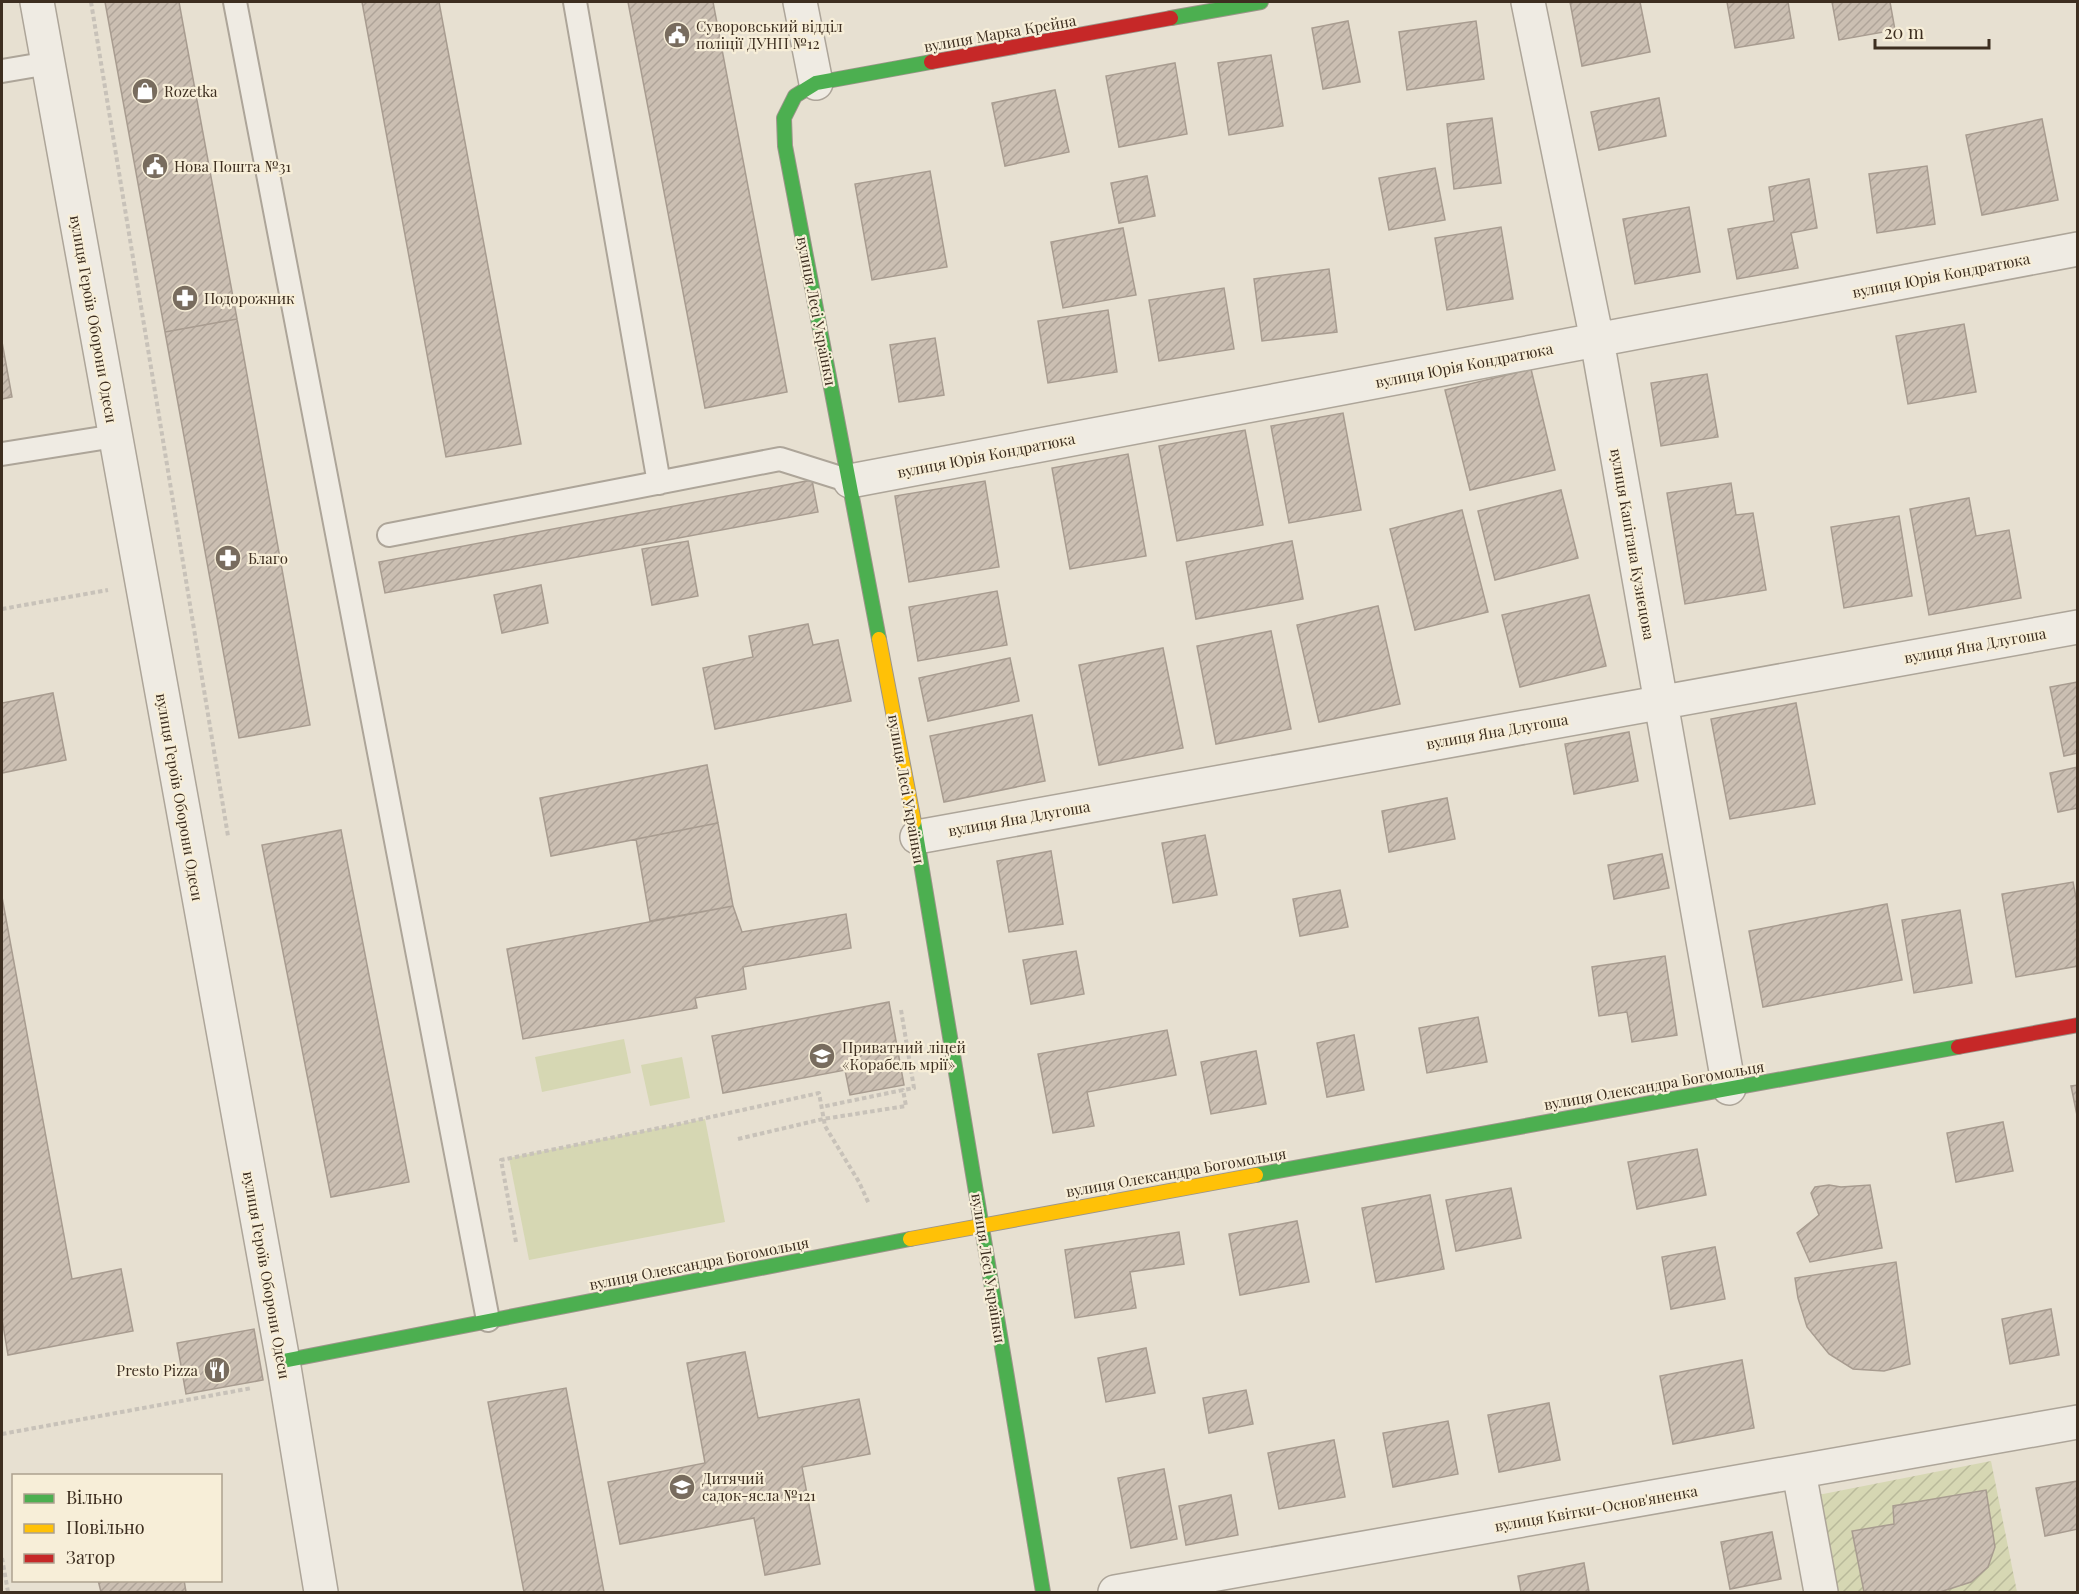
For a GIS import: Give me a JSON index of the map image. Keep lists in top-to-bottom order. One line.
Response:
{"streets":{"street":["вулиця Марка Крейна","вулиця Юрія Кондратюка","вулиця Лесі Українки","вулиця Героїв Оборони Одеси","вулиця Капітана Кузнєцова","вулиця Яна Длугоша","вулиця Олександра Богомольця","вулиця Квітки-Основ'яненка"]},"crossings":[["вулиця Марка Крейна","вулиця Лесі Українки"],["вулиця Юрія Кондратюка","вулиця Лесі Українки"],["вулиця Юрія Кондратюка","вулиця Капітана Кузнєцова"],["вулиця Лесі Українки","вулиця Яна Длугоша"],["вулиця Лесі Українки","вулиця Олександра Богомольця"],["вулиця Героїв Оборони Одеси","вулиця Олександра Богомольця"],["вулиця Капітана Кузнєцова","вулиця Яна Длугоша"],["вулиця Капітана Кузнєцова","вулиця Олександра Богомольця"]],"places":{"public building":["Суворовський відділ поліції ДУНП №12","Нова Пошта №31"],"shop":["Rozetka"],"pharmacy":["Подорожник","Благо"],"school or university":["Приватний ліцей «Корабель мрії»","Дитячий садок-ясла №121"],"restaurant":["Presto Pizza"]},"legend":["Вільно","Повільно","Затор"],"scale_bar":"20 m"}
